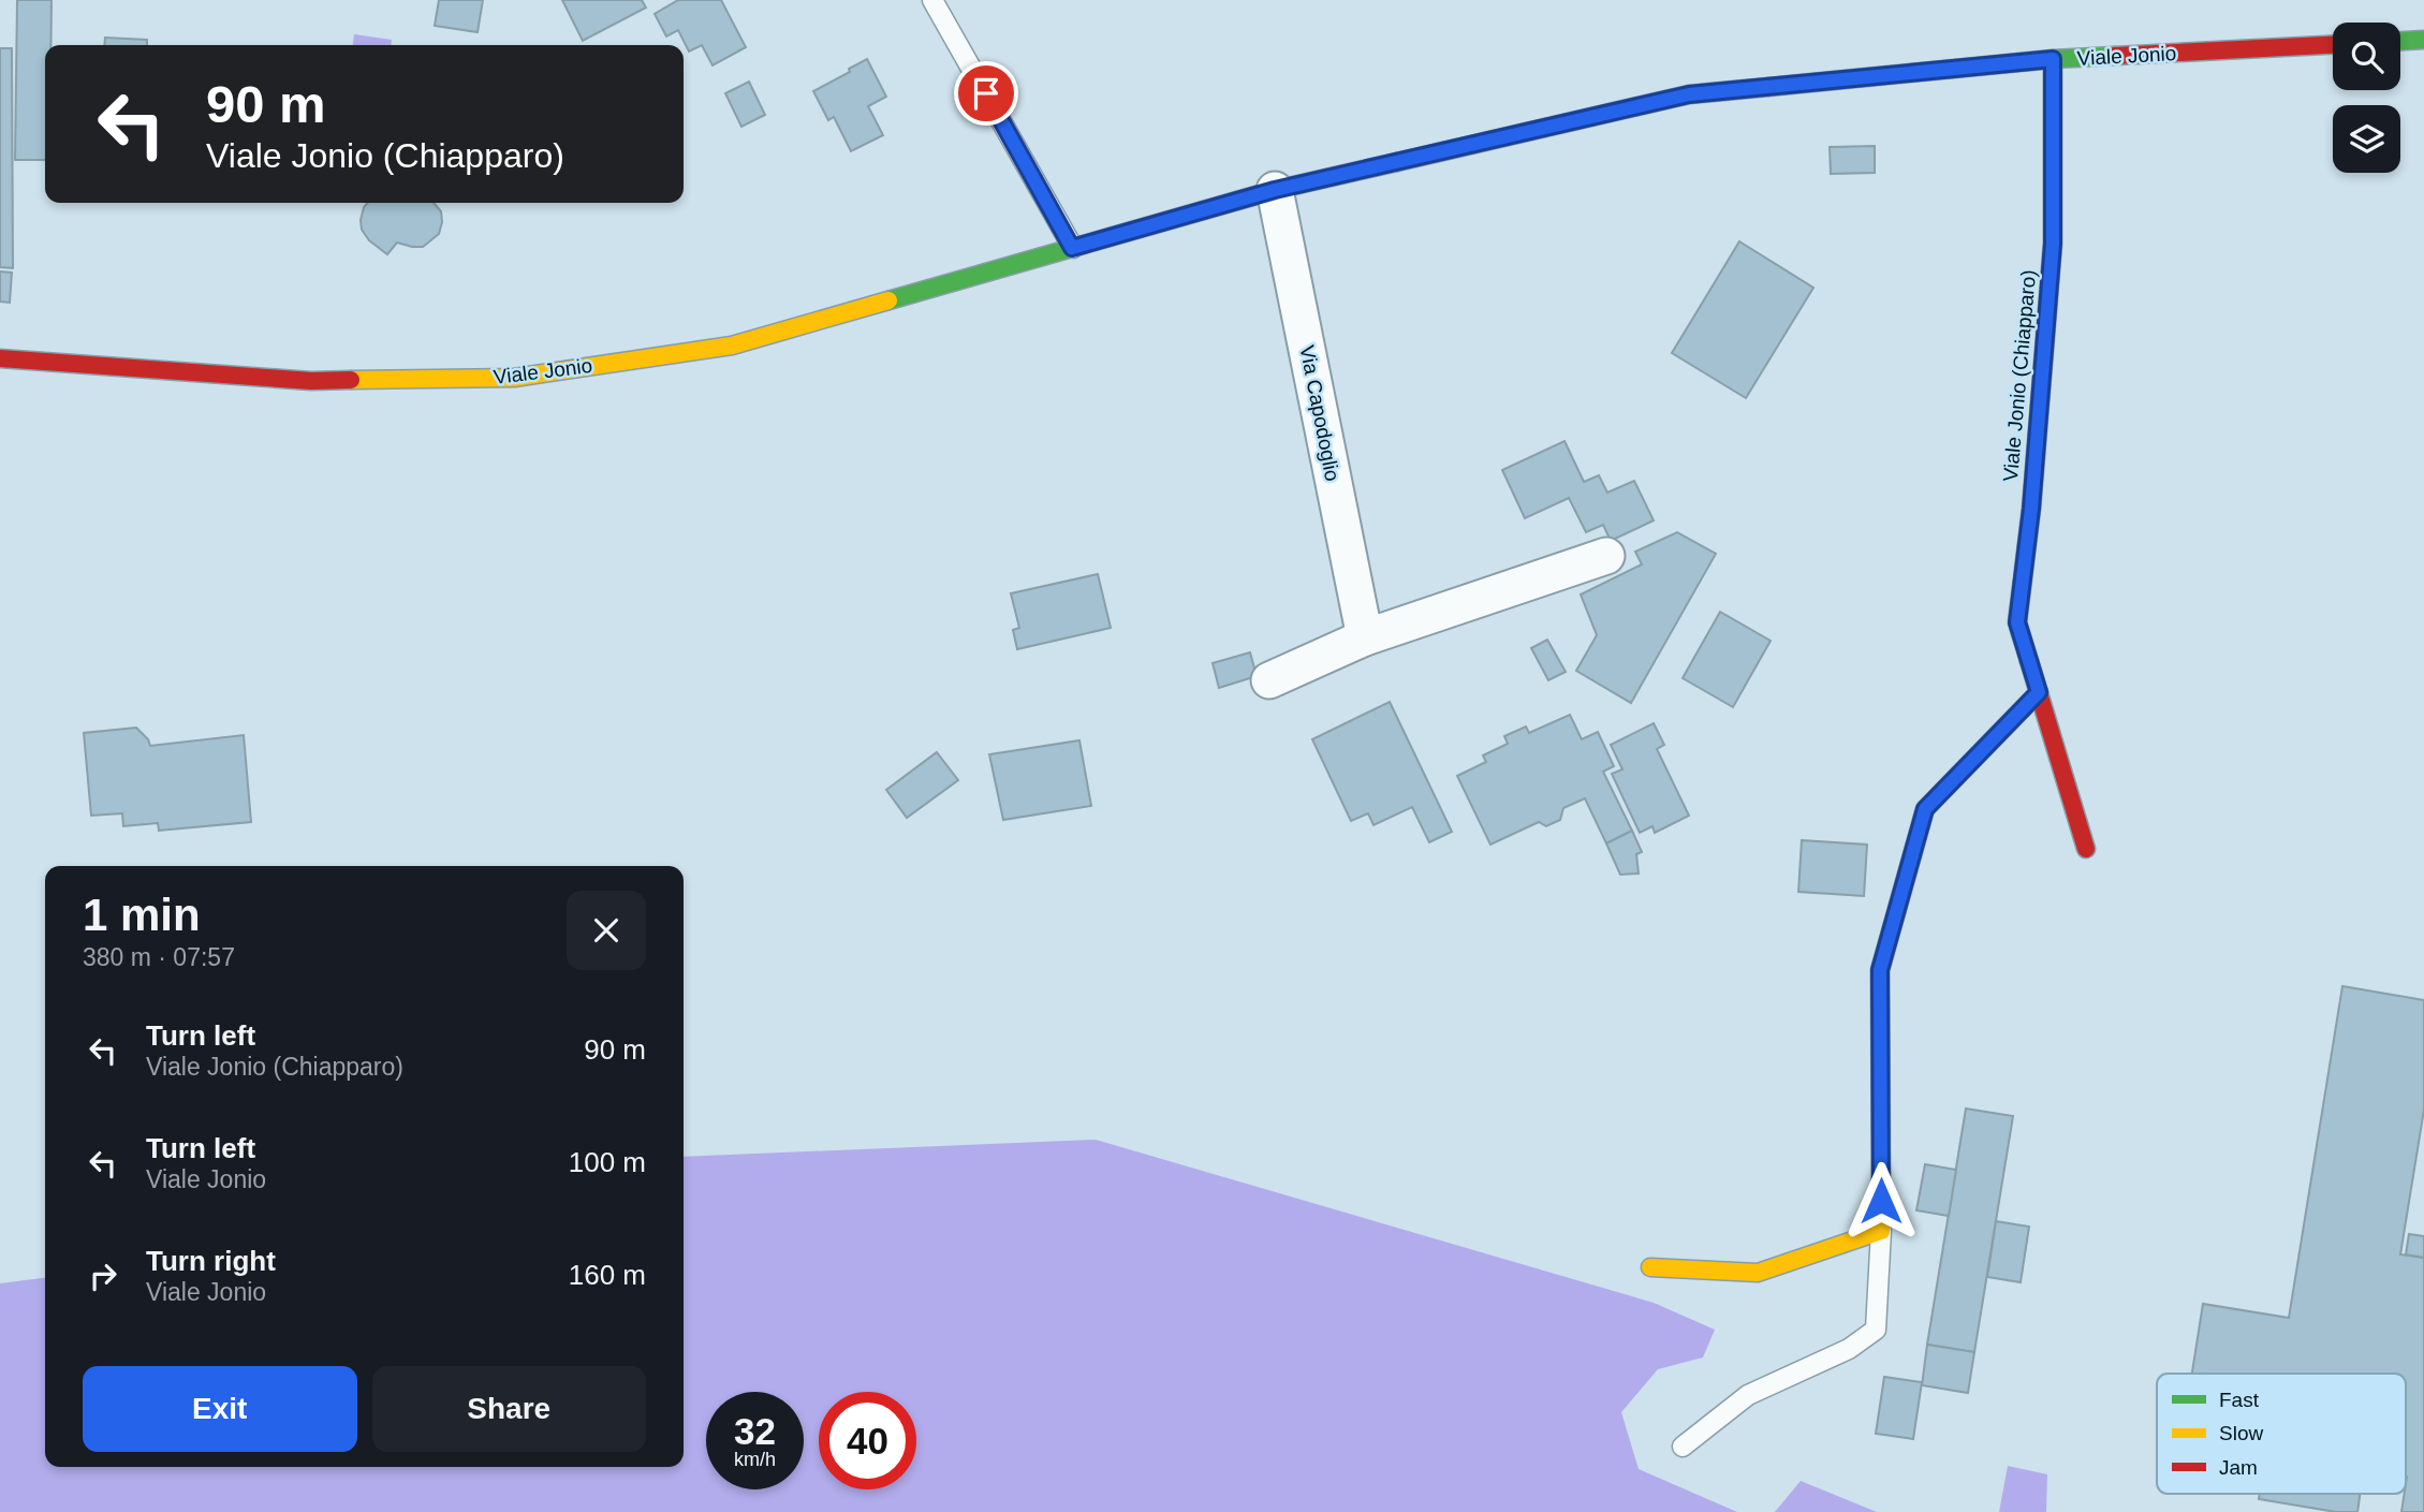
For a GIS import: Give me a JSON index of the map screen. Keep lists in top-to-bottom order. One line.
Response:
{"streets":{"street":["Viale Jonio","Viale Jonio (Chiapparo)","Via Capodoglio"]},"crossings":[["Viale Jonio","Viale Jonio (Chiapparo)"],["Viale Jonio","Via Capodoglio"]],"legend":["Fast","Slow","Jam"],"page":{"turn":["90 m","Viale Jonio (Chiapparo)"],"heading":["1 min","380 m · 07:57"],"list":[{"name":"Turn left","note":"Viale Jonio (Chiapparo)","value":"90 m"},{"name":"Turn left","note":"Viale Jonio","value":"100 m"},{"name":"Turn right","note":"Viale Jonio","value":"160 m"}],"buttons":["Exit","Share"],"speed":"32 km/h","limit":"40"}}
